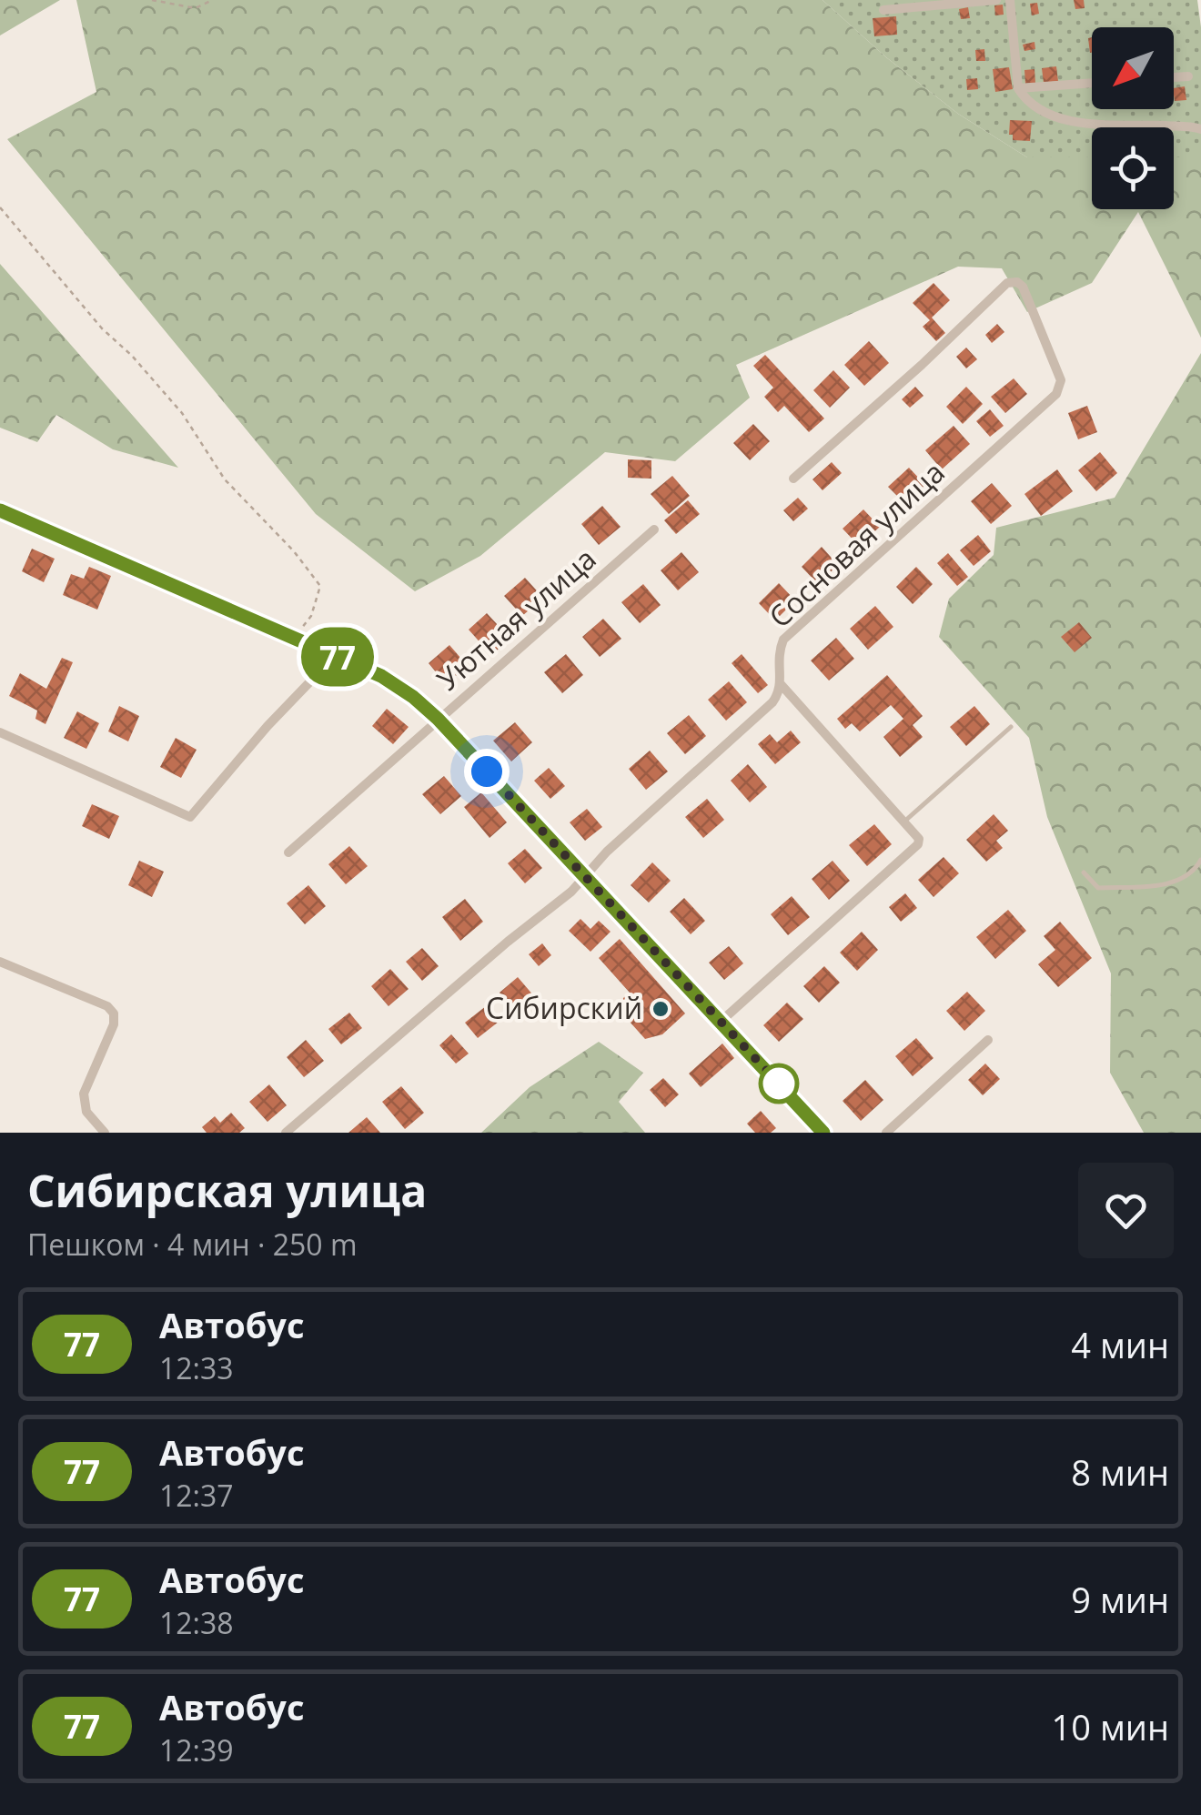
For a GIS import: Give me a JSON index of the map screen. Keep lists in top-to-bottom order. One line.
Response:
{"streets":{"street":["Сосновая улица","Уютная улица"]},"places":["Сибирский"],"lines":["bus line 77"],"north":"bottom left","page":{"on_map":"77","heading":["Сибирская улица","Пешком · 4 мин · 250 m"],"list":[{"mark":"77","name":"Автобус","note":"12:33","value":"4 мин"},{"mark":"77","name":"Автобус","note":"12:37","value":"8 мин"},{"mark":"77","name":"Автобус","note":"12:38","value":"9 мин"},{"mark":"77","name":"Автобус","note":"12:39","value":"10 мин"}]}}
